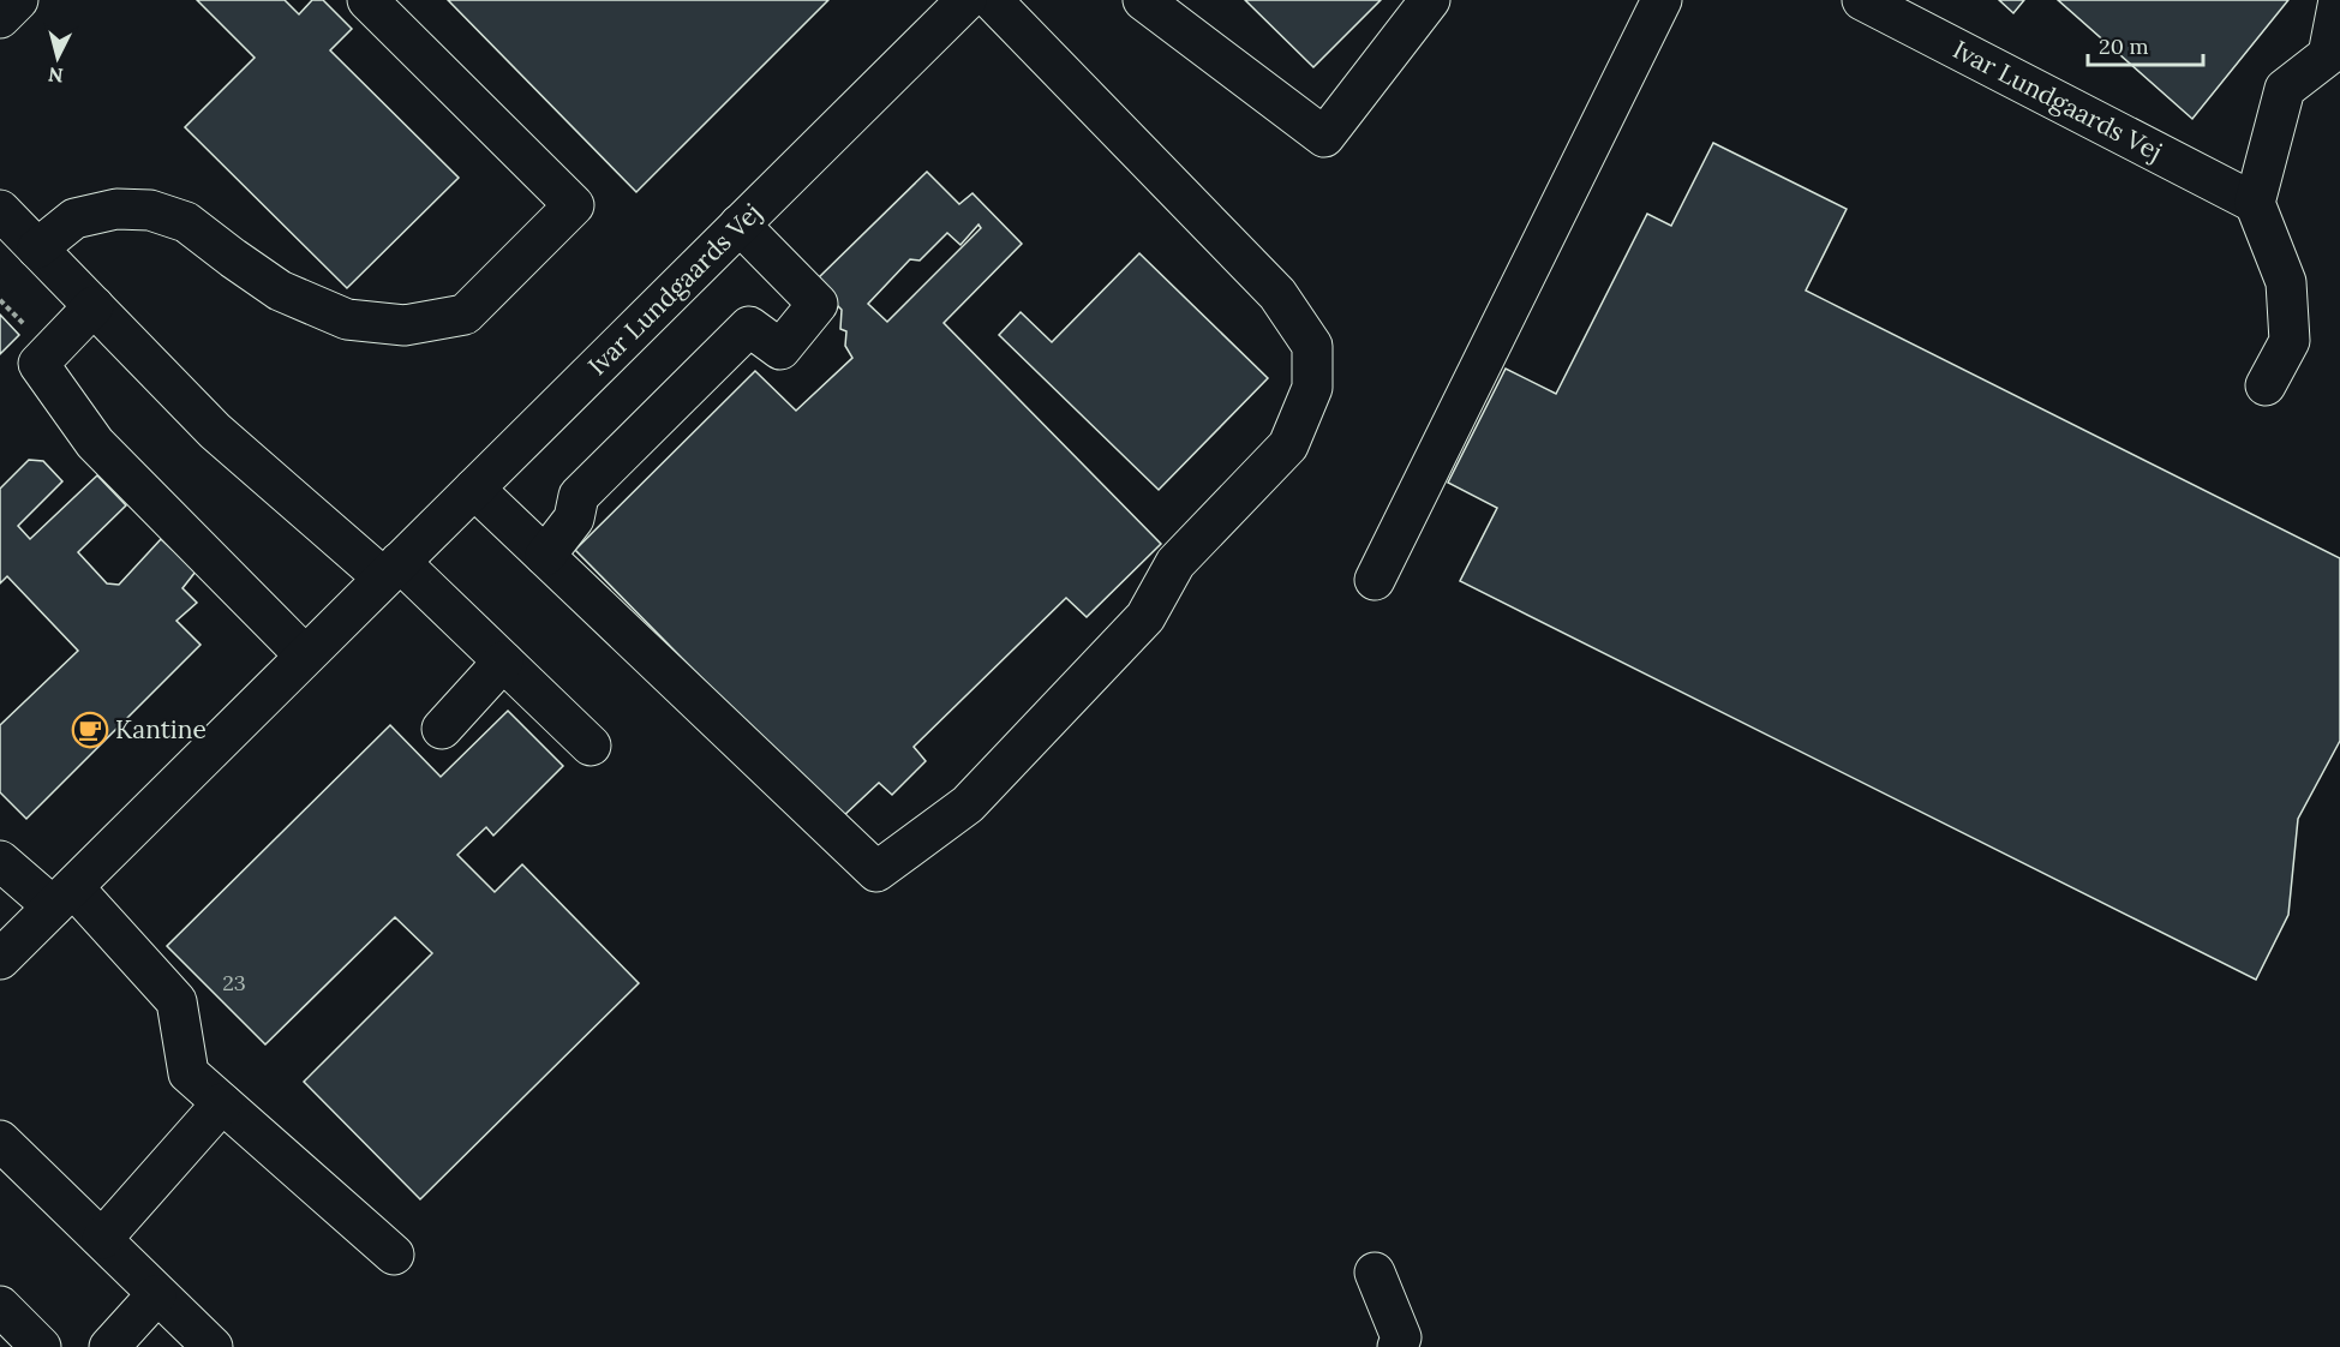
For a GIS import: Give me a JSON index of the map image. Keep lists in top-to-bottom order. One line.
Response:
{"streets":{"street":["Ivar Lundgaards Vej"]},"places":{"cafe":["Kantine"]},"house_numbers":["23"],"scale_bar":"20 m","north":"bottom"}
